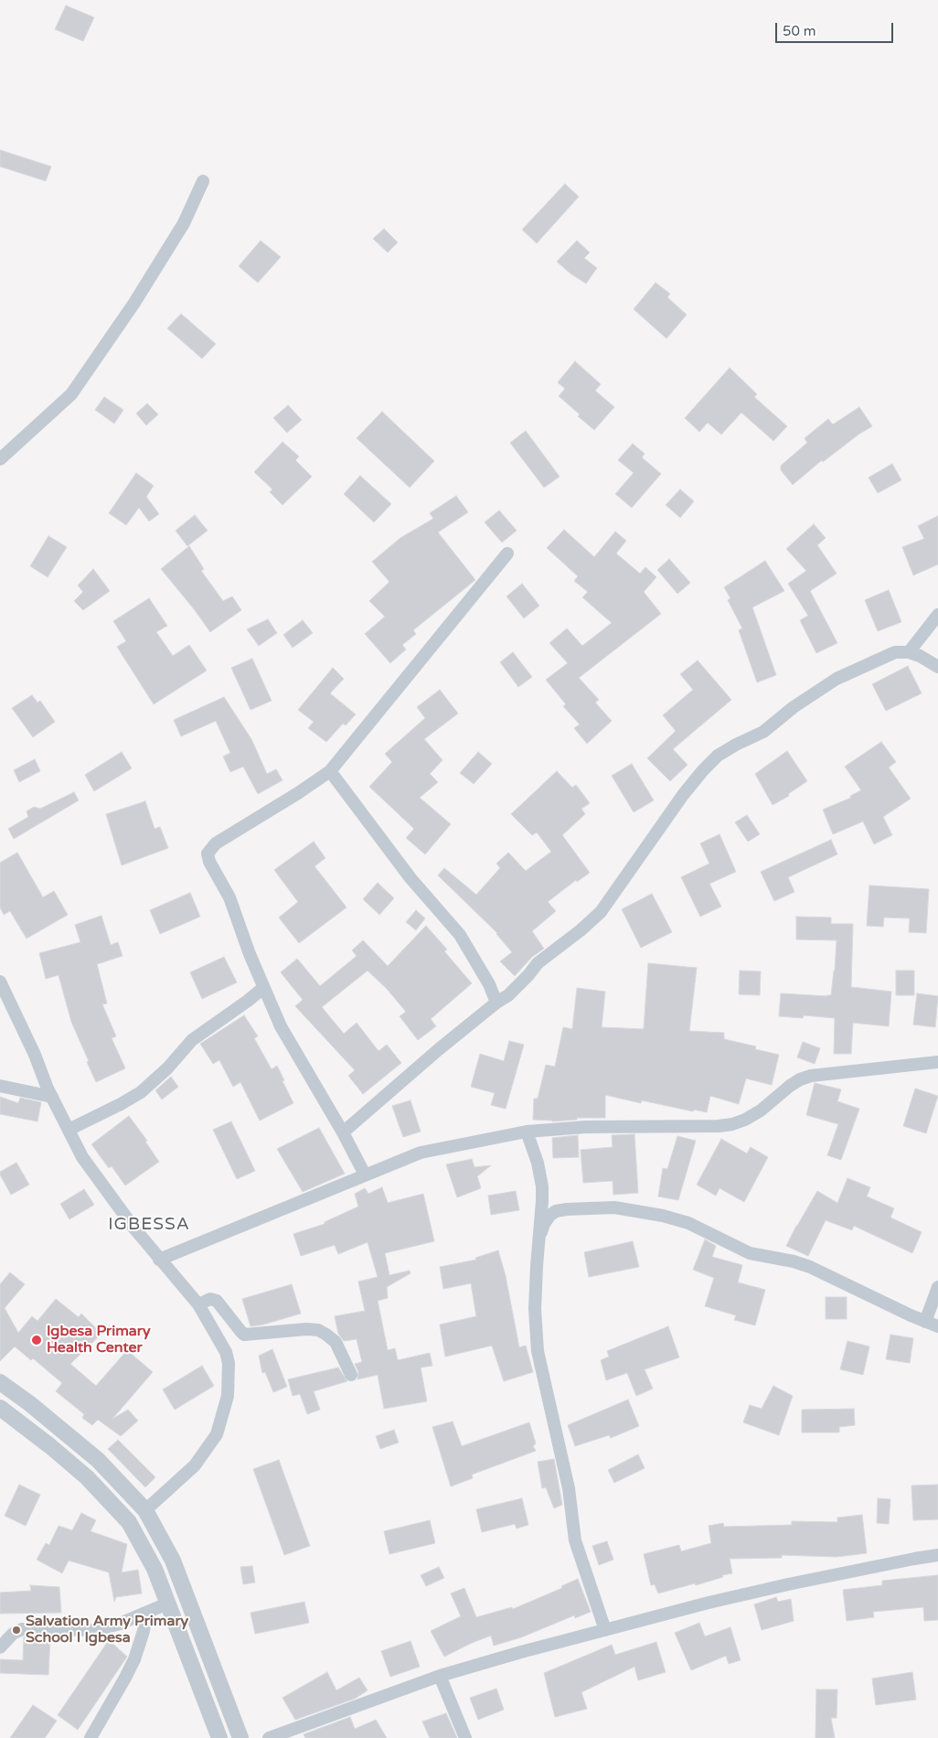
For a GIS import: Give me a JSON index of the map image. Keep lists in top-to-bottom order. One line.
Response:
{"districts":["IGBESSA"],"places":["Igbesa Primary Health Center","Salvation Army Primary School I Igbesa"],"scale_bar":"50 m"}
